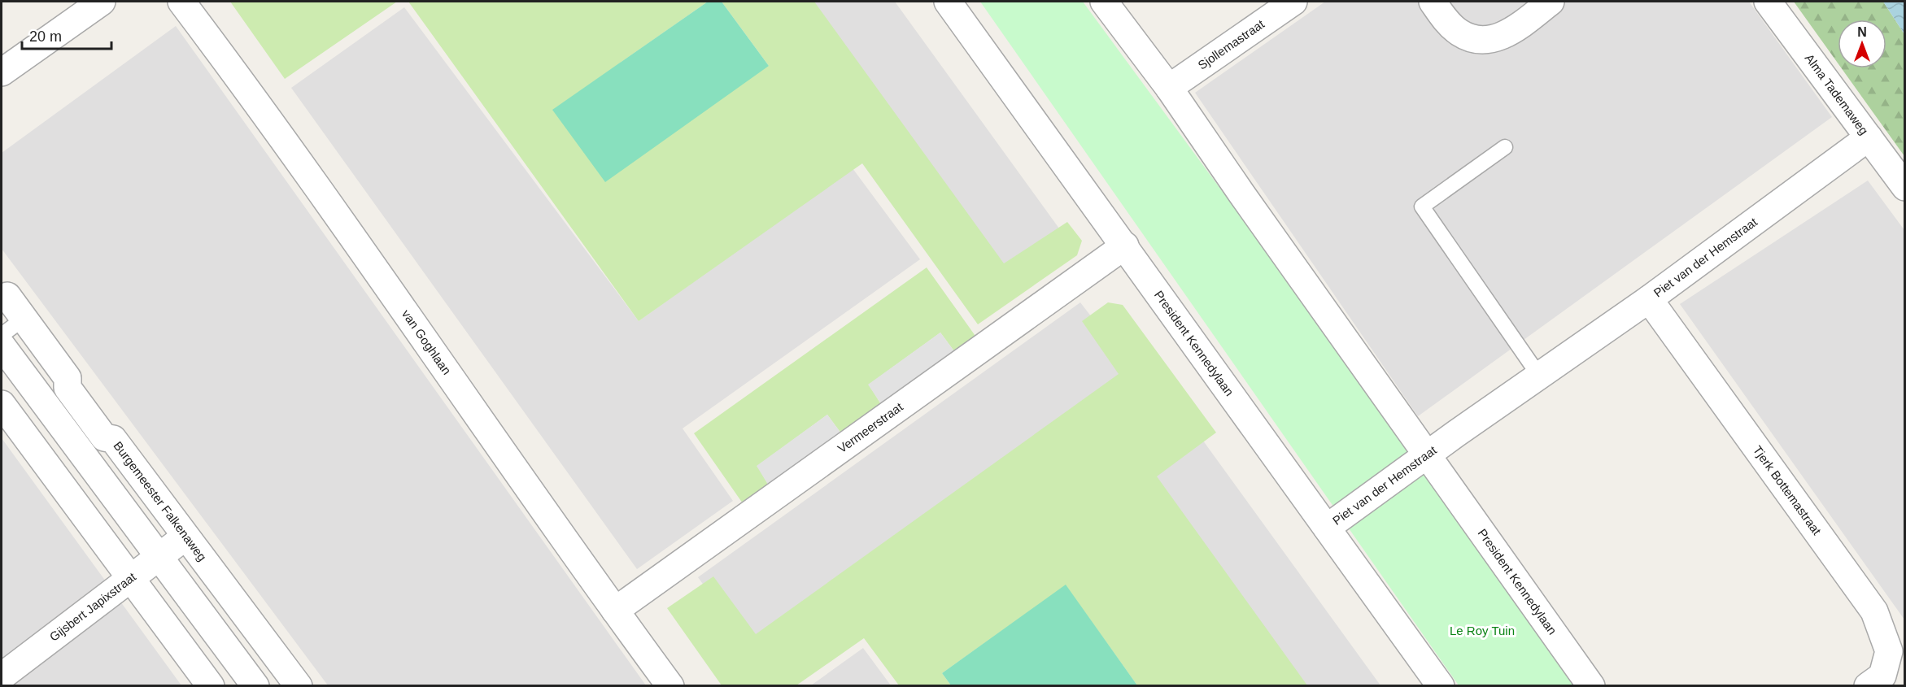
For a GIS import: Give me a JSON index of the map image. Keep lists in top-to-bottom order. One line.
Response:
{"streets":{"street":["Sjollemastraat","Alma Tademaweg","Piet van der Hemstraat","van Goghlaan","President Kennedylaan","Vermeerstraat","Tjerk Bottemastraat","Burgemeester Falkenaweg","Gijsbert Japixstraat"]},"crossings":[["Sjollemastraat","President Kennedylaan"],["Alma Tademaweg","Piet van der Hemstraat"],["Piet van der Hemstraat","President Kennedylaan"],["Piet van der Hemstraat","Tjerk Bottemastraat"],["van Goghlaan","Vermeerstraat"],["President Kennedylaan","Vermeerstraat"],["Burgemeester Falkenaweg","Gijsbert Japixstraat"]],"parks":["Le Roy Tuin"],"scale_bar":"20 m","north":"top"}
